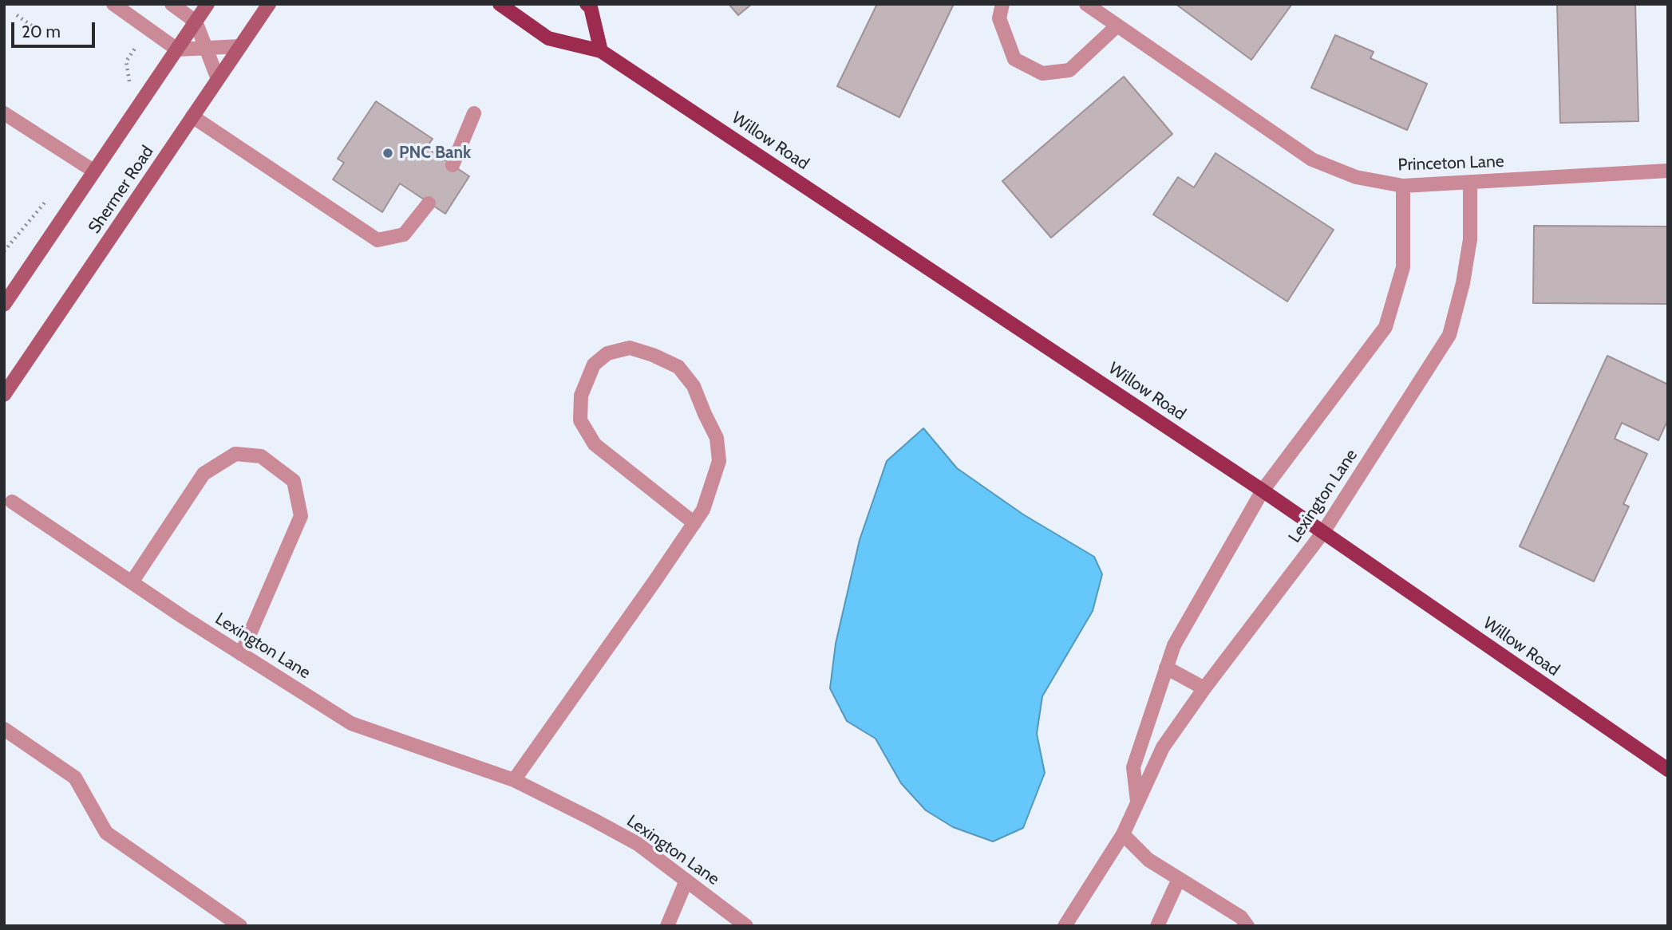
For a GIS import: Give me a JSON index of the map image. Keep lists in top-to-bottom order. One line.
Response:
{"streets":{"main road":["Willow Road","Shermer Road"],"street":["Princeton Lane","Lexington Lane"]},"crossings":[["Willow Road","Lexington Lane"],["Princeton Lane","Lexington Lane"]],"places":["PNC Bank"],"scale_bar":"20 m"}
